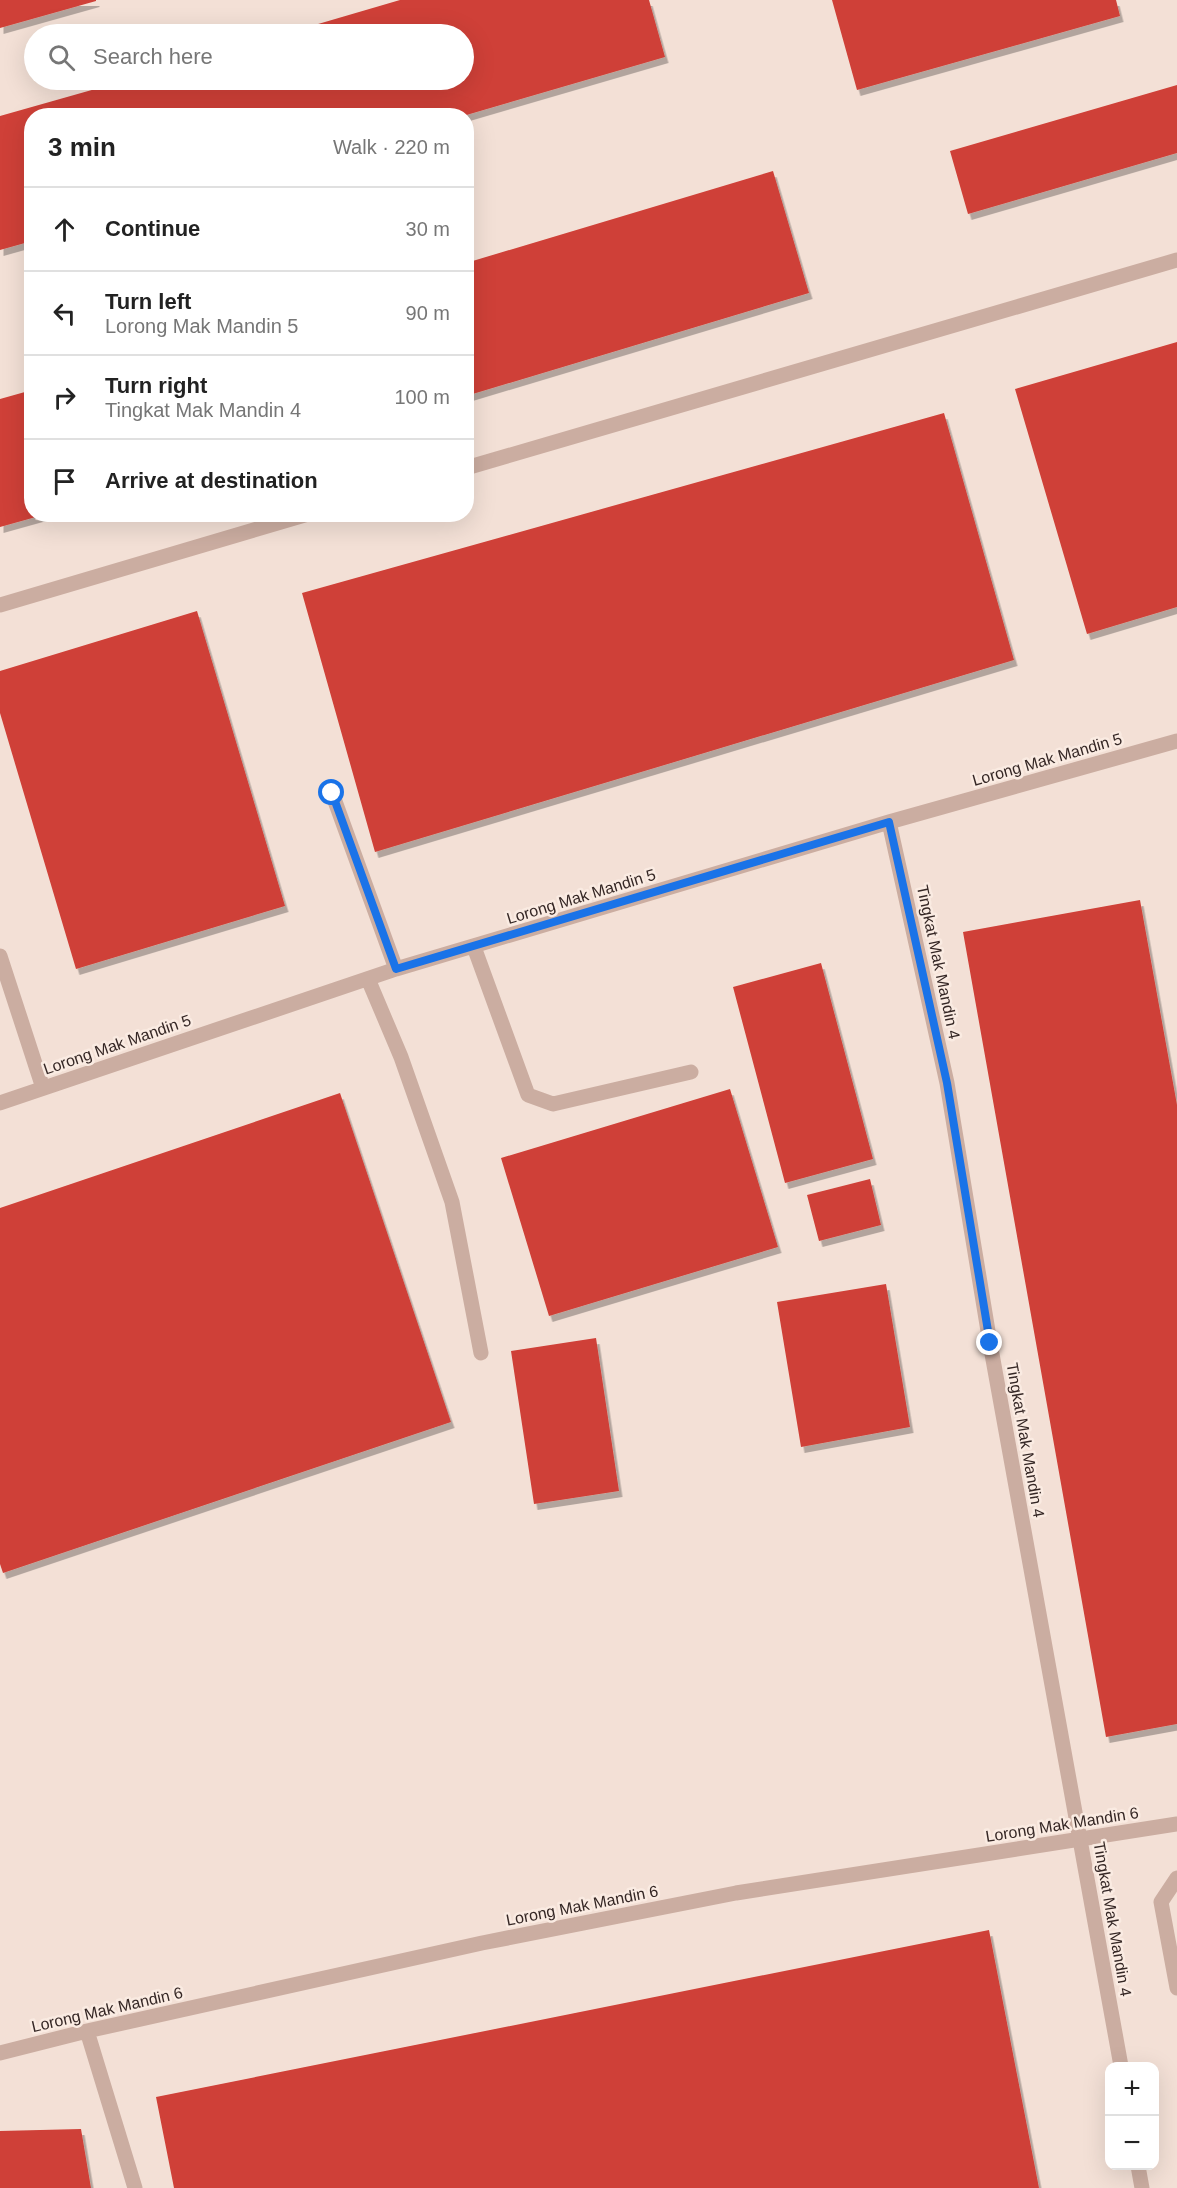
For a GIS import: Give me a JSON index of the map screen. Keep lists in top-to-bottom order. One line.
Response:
{"streets":{"street":["Lorong Mak Mandin 5","Tingkat Mak Mandin 4","Lorong Mak Mandin 6"]},"crossings":[["Lorong Mak Mandin 5","Tingkat Mak Mandin 4"],["Tingkat Mak Mandin 4","Lorong Mak Mandin 6"]],"page":{"search":"Search here","heading":["3 min","Walk · 220 m"],"list":[["Continue","30 m"],["Turn left","Lorong Mak Mandin 5","90 m"],["Turn right","Tingkat Mak Mandin 4","100 m"],"Arrive at destination"],"map_buttons":["+","−"]}}
